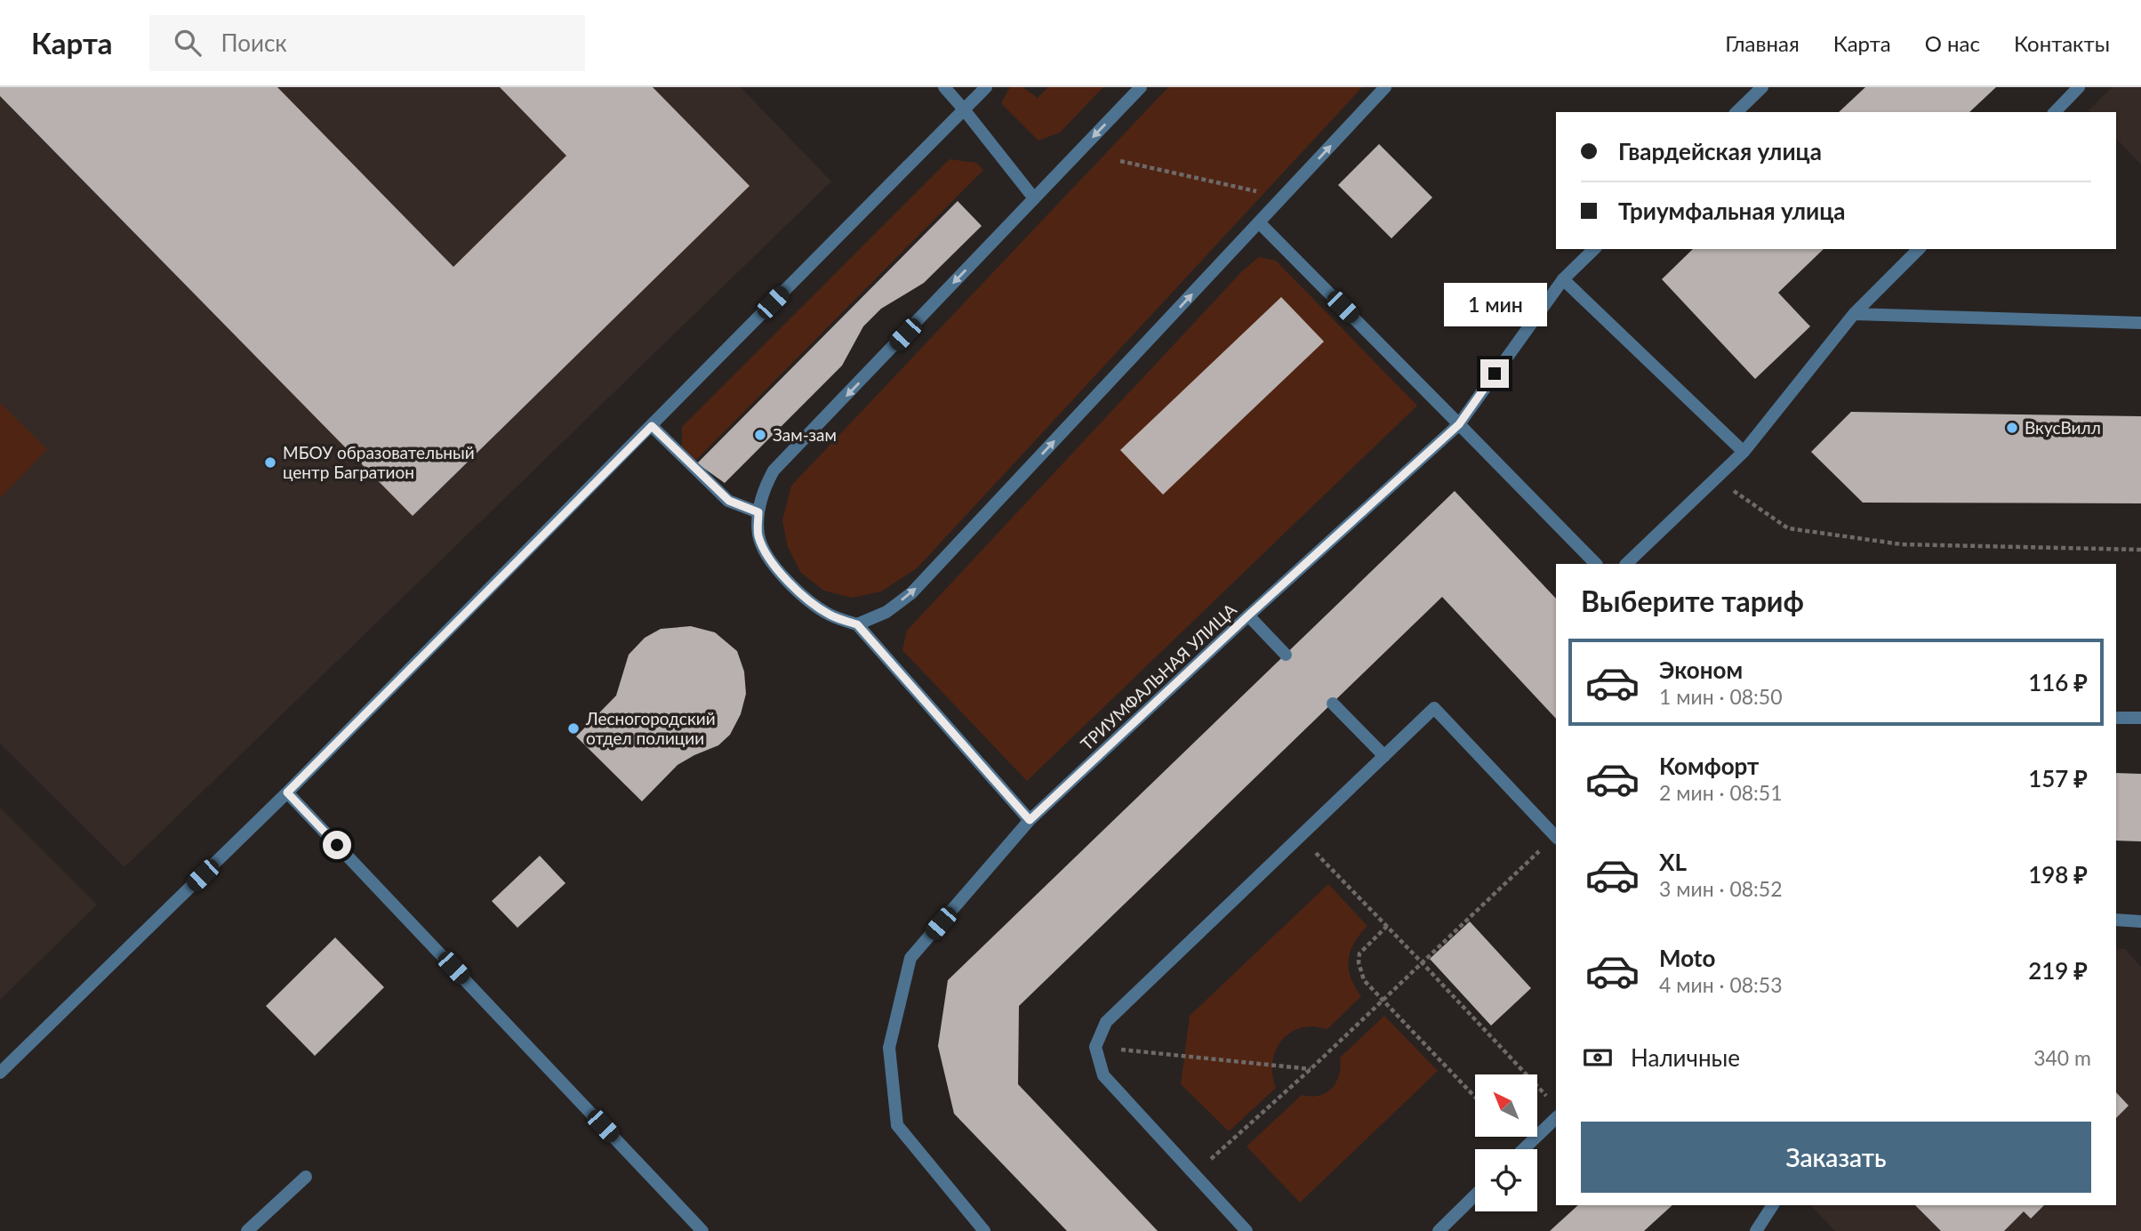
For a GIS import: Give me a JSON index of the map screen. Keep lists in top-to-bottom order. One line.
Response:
{"streets":{"street":["ТРИУМФАЛЬНАЯ УЛИЦА"]},"places":["ВкусВилл","Зам-зам","МБОУ образовательный центр Багратион","Лесногородский отдел полиции"],"north":"top left","page":{"header":"Карта","search":"Поиск","nav":["Главная","Карта","О нас","Контакты"],"banner":["Гвардейская улица","Триумфальная улица"],"bubble":"1 мин","heading":"Выберите тариф","list":[{"name":"Эконом","note":"1 мин · 08:50","value":"116 ₽"},{"name":"Комфорт","note":"2 мин · 08:51","value":"157 ₽"},{"name":"XL","note":"3 мин · 08:52","value":"198 ₽"},{"name":"Moto","note":"4 мин · 08:53","value":"219 ₽"}],"pay":["Наличные","340 m"],"buttons":"Заказать"}}
